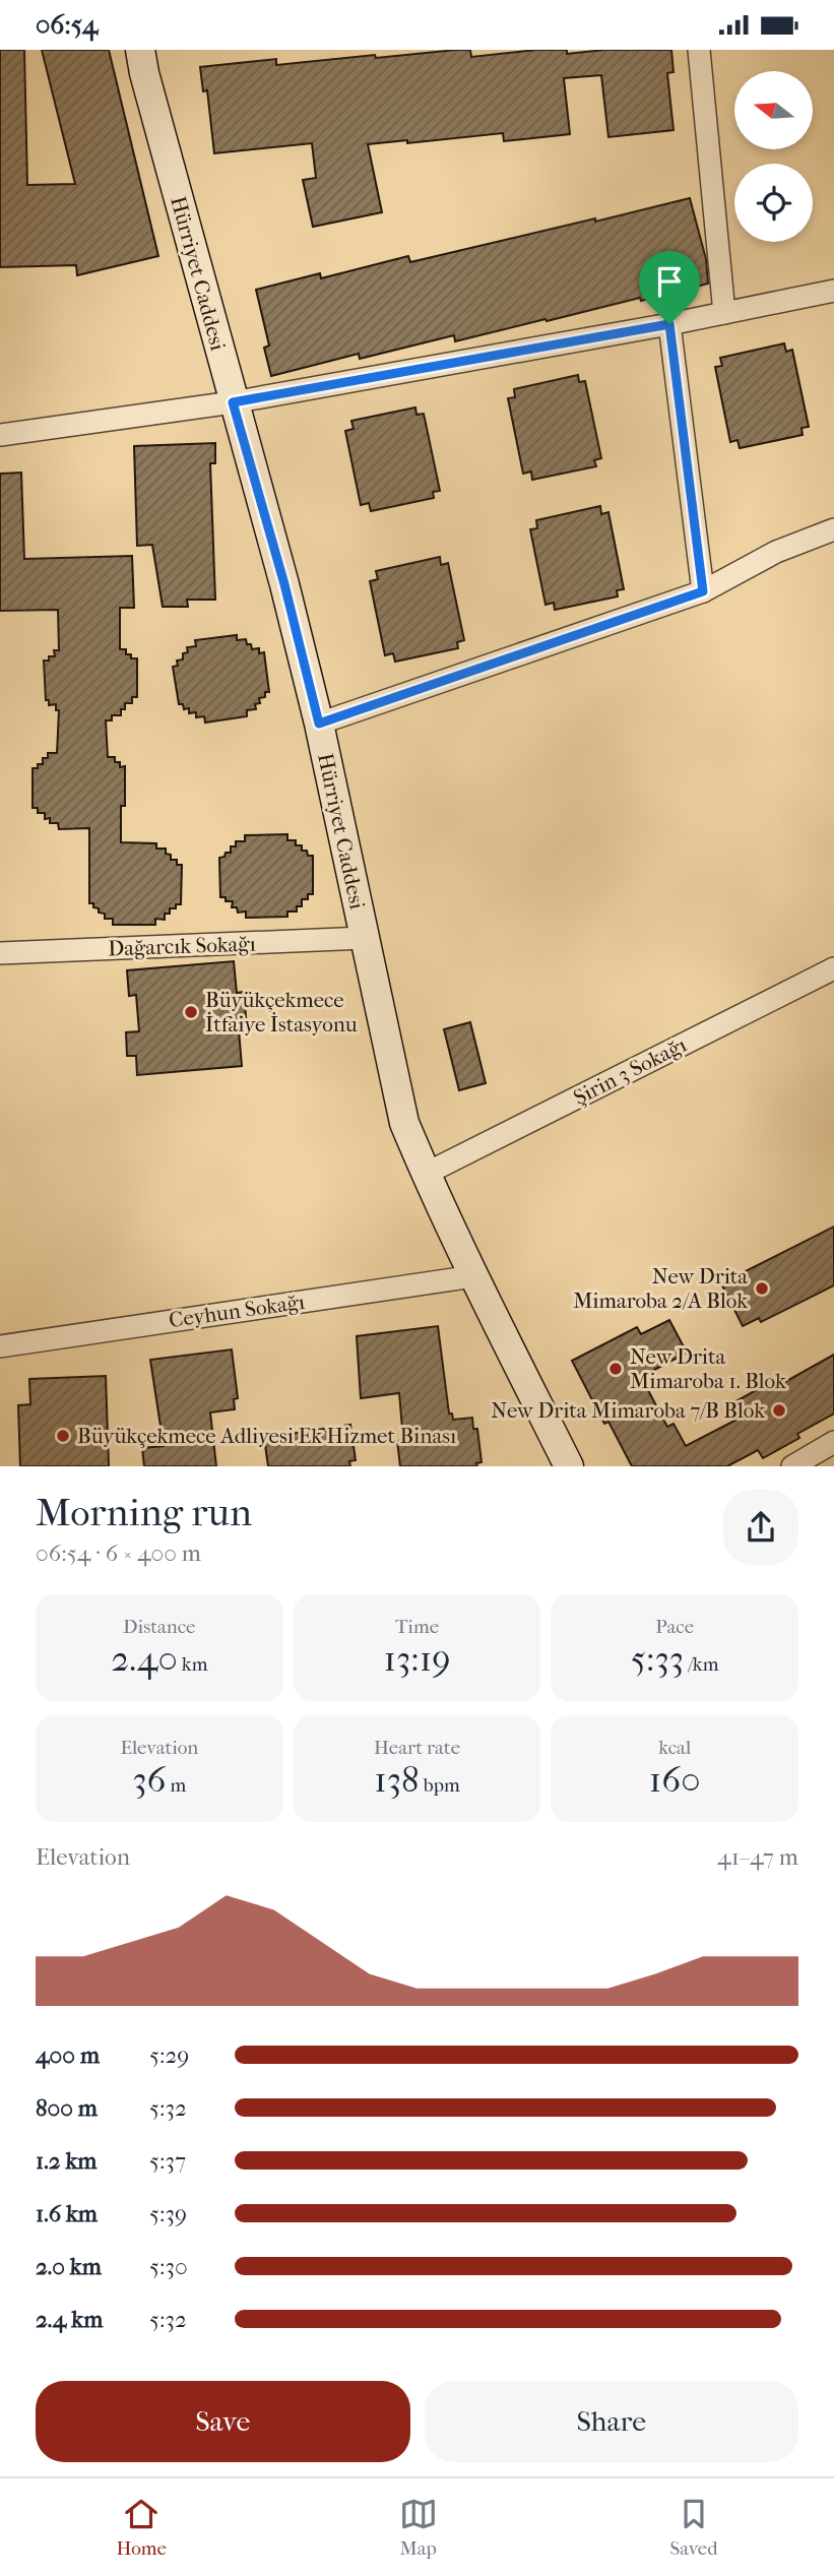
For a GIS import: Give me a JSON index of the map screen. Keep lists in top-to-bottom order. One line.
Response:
{"streets":{"main road":["Hürriyet Caddesi"],"street":["Dağarcık Sokağı","Şirin 3 Sokağı","Ceyhun Sokağı"]},"crossings":[["Hürriyet Caddesi","Dağarcık Sokağı"],["Hürriyet Caddesi","Şirin 3 Sokağı"],["Hürriyet Caddesi","Ceyhun Sokağı"]],"places":["Büyükçekmece İtfaiye İstasyonu","New Drita Mimaroba 2/A Blok","New Drita Mimaroba 1. Blok","New Drita Mimaroba 7/B Blok","Büyükçekmece Adliyesi Ek Hizmet Binası"],"north":"left","page":{"status":"06:54","heading":["Morning run","06:54 · 6 × 400 m"],"stats":[["Distance","2.40 km"],["Time","13:19"],["Pace","5:33 /km"],["Elevation","36 m"],["Heart rate","138 bpm"],["kcal","160"]],"chart":["Elevation","41–47 m"],"list":[{"name":"400 m","note":"5:29"},{"name":"800 m","note":"5:32"},{"name":"1.2 km","note":"5:37"},{"name":"1.6 km","note":"5:39"},{"name":"2.0 km","note":"5:30"},{"name":"2.4 km","note":"5:32"}],"buttons":["Save","Share"],"tabs":["Home","Map","Saved"]}}
